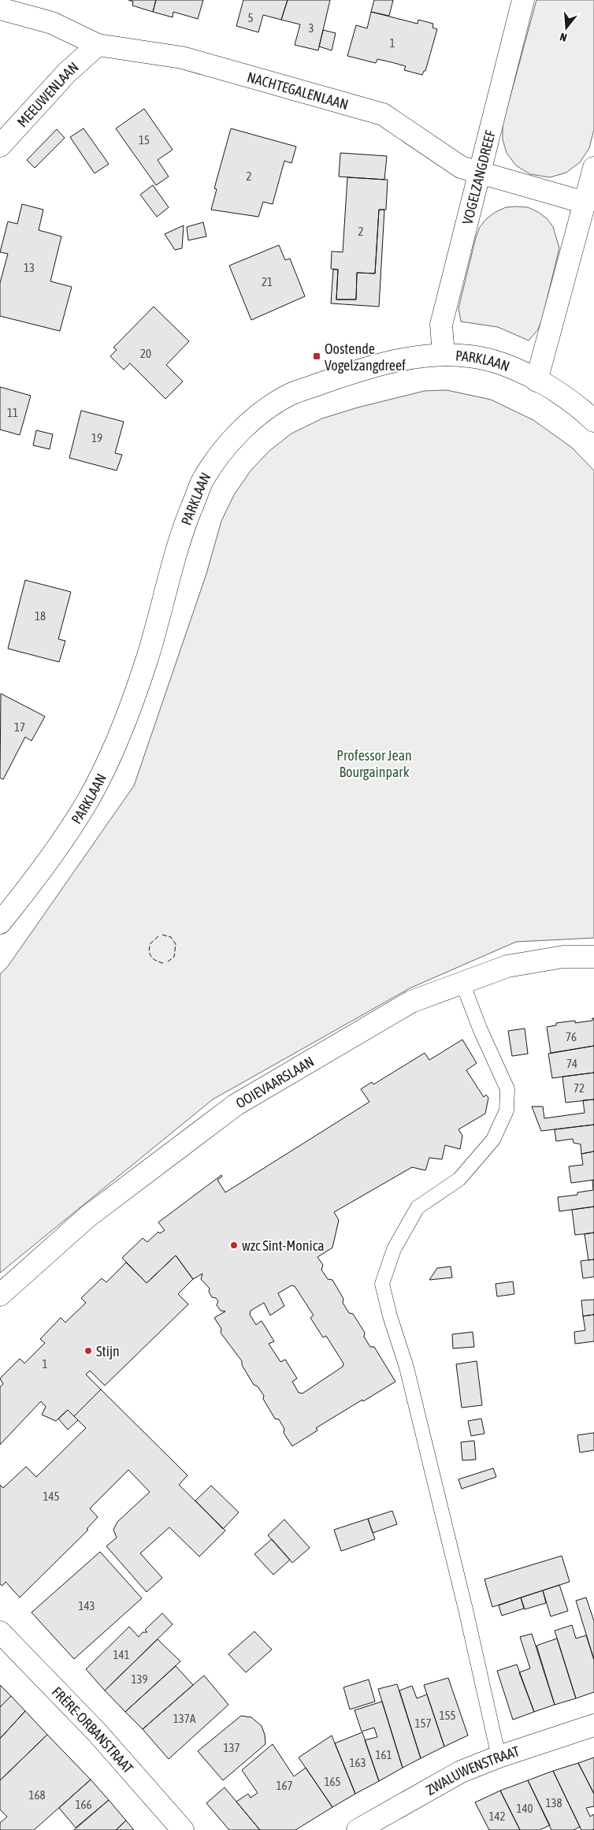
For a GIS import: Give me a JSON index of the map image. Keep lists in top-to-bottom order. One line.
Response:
{"streets":{"street":["NACHTEGALENLAAN","MEEUWENLAAN","VOGELZANGDREEF","PARKLAAN","OOIEVAARSLAAN","FRÈRE-ORBANSTRAAT","ZWALUWENSTRAAT"]},"crossings":[["NACHTEGALENLAAN","MEEUWENLAAN"],["NACHTEGALENLAAN","VOGELZANGDREEF"],["VOGELZANGDREEF","PARKLAAN"]],"parks":["Professor Jean Bourgainpark"],"places":{"transit":["Oostende Vogelzangdreef"],"other":["wzc Sint-Monica","Stijn"]},"house_numbers":["5","3","1","15","2","2","13","21","20","11","19","18","17","76","74","72","1","145","143","141","139","155","137A","157","137","161","163","165","167","168","138","166","140","142"],"north":"bottom"}
